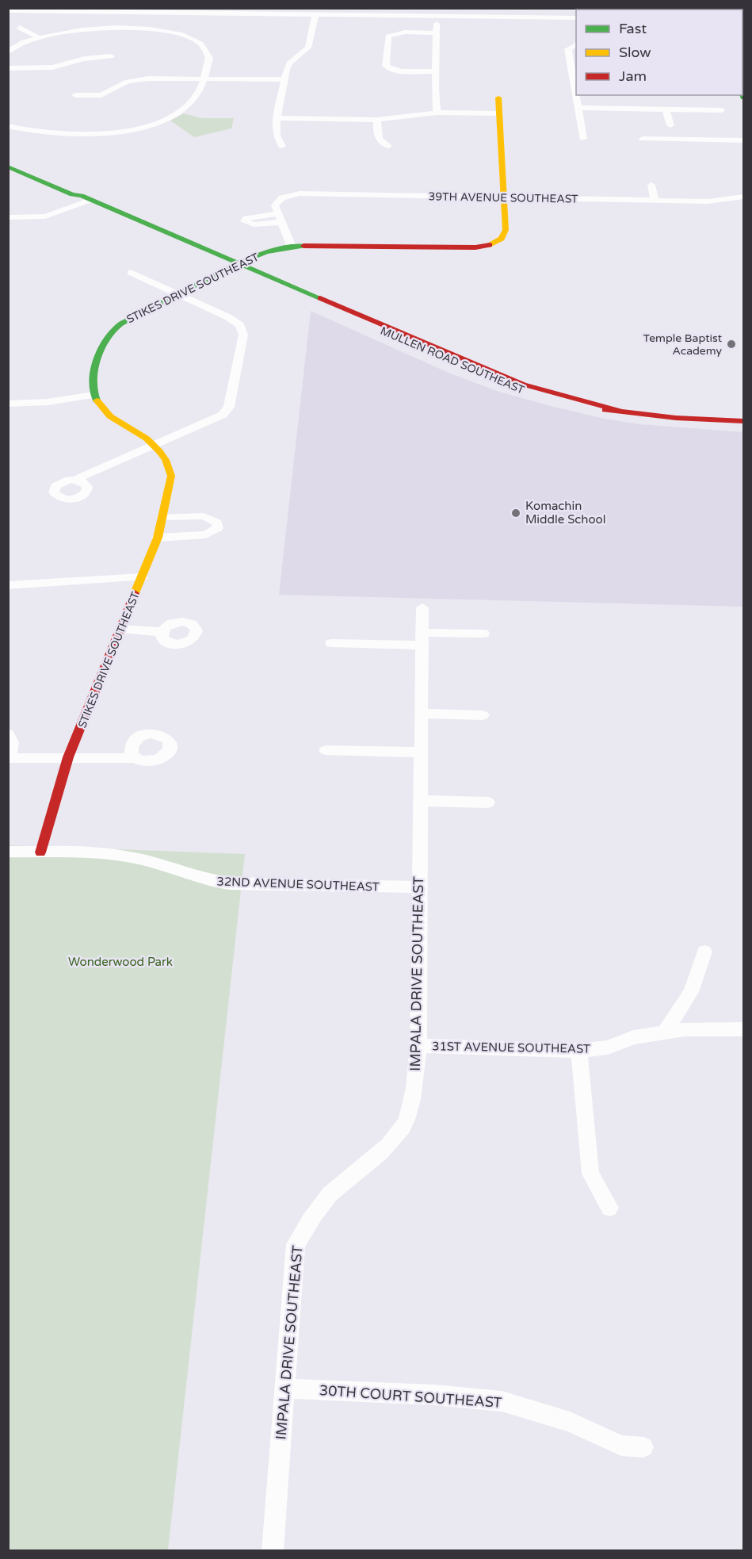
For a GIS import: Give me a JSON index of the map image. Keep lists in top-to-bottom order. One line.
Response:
{"streets":{"street":["39TH AVENUE SOUTHEAST","STIKES DRIVE SOUTHEAST","MULLEN ROAD SOUTHEAST","32ND AVENUE SOUTHEAST","IMPALA DRIVE SOUTHEAST","31ST AVENUE SOUTHEAST","30TH COURT SOUTHEAST"]},"crossings":[["39TH AVENUE SOUTHEAST","STIKES DRIVE SOUTHEAST"],["STIKES DRIVE SOUTHEAST","MULLEN ROAD SOUTHEAST"],["STIKES DRIVE SOUTHEAST","32ND AVENUE SOUTHEAST"],["32ND AVENUE SOUTHEAST","IMPALA DRIVE SOUTHEAST"],["IMPALA DRIVE SOUTHEAST","31ST AVENUE SOUTHEAST"],["IMPALA DRIVE SOUTHEAST","30TH COURT SOUTHEAST"]],"parks":["Wonderwood Park"],"places":["Temple Baptist Academy","Komachin Middle School"],"legend":["Fast","Slow","Jam"]}
